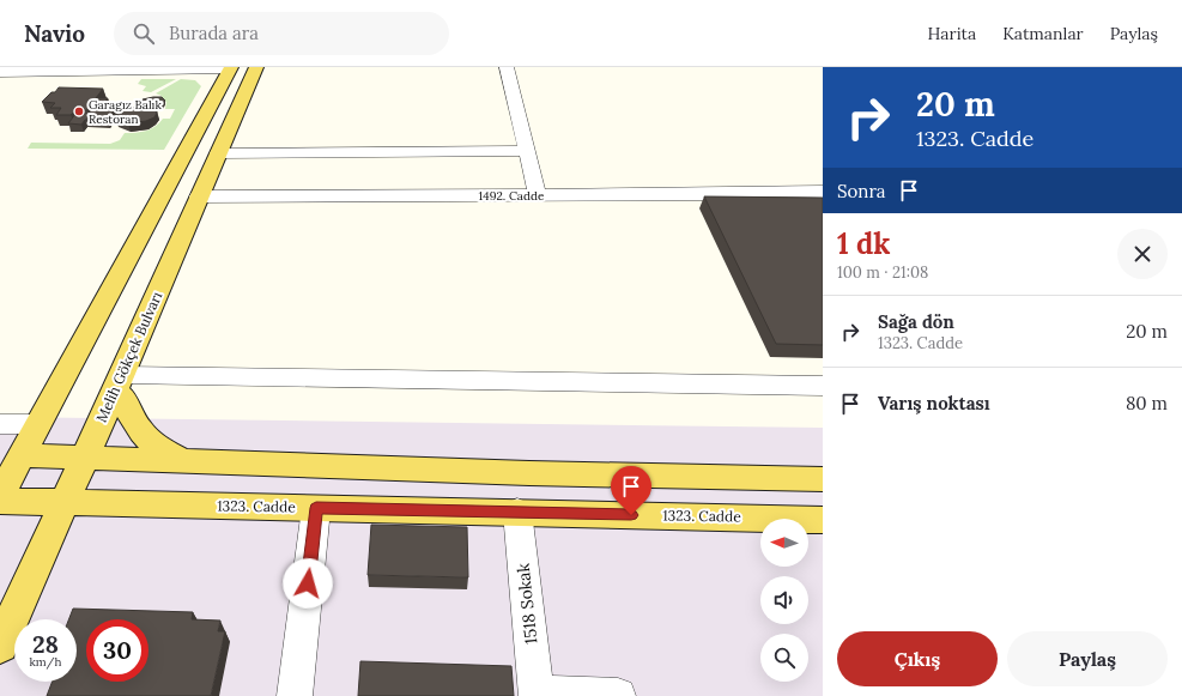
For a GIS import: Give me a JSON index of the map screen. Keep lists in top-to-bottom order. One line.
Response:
{"streets":{"main road":["Melih Gökçek Bulvarı","1323. Cadde"],"street":["1492. Cadde","1518 Sokak"]},"crossings":[["1492. Cadde","Melih Gökçek Bulvarı"],["Melih Gökçek Bulvarı","1323. Cadde"],["1323. Cadde","1518 Sokak"]],"places":["Garagız Balık Restoran"],"north":"left","page":{"header":"Navio","search":"Burada ara","nav":["Harita","Katmanlar","Paylaş"],"turn":["20 m","1323. Cadde"],"then":"Sonra","heading":["1 dk","100 m · 21:08"],"list":[{"name":"Sağa dön","note":"1323. Cadde","value":"20 m"},{"name":"Varış noktası","value":"80 m"}],"speed":"28 km/h","limit":"30","buttons":["Çıkış","Paylaş"]}}
